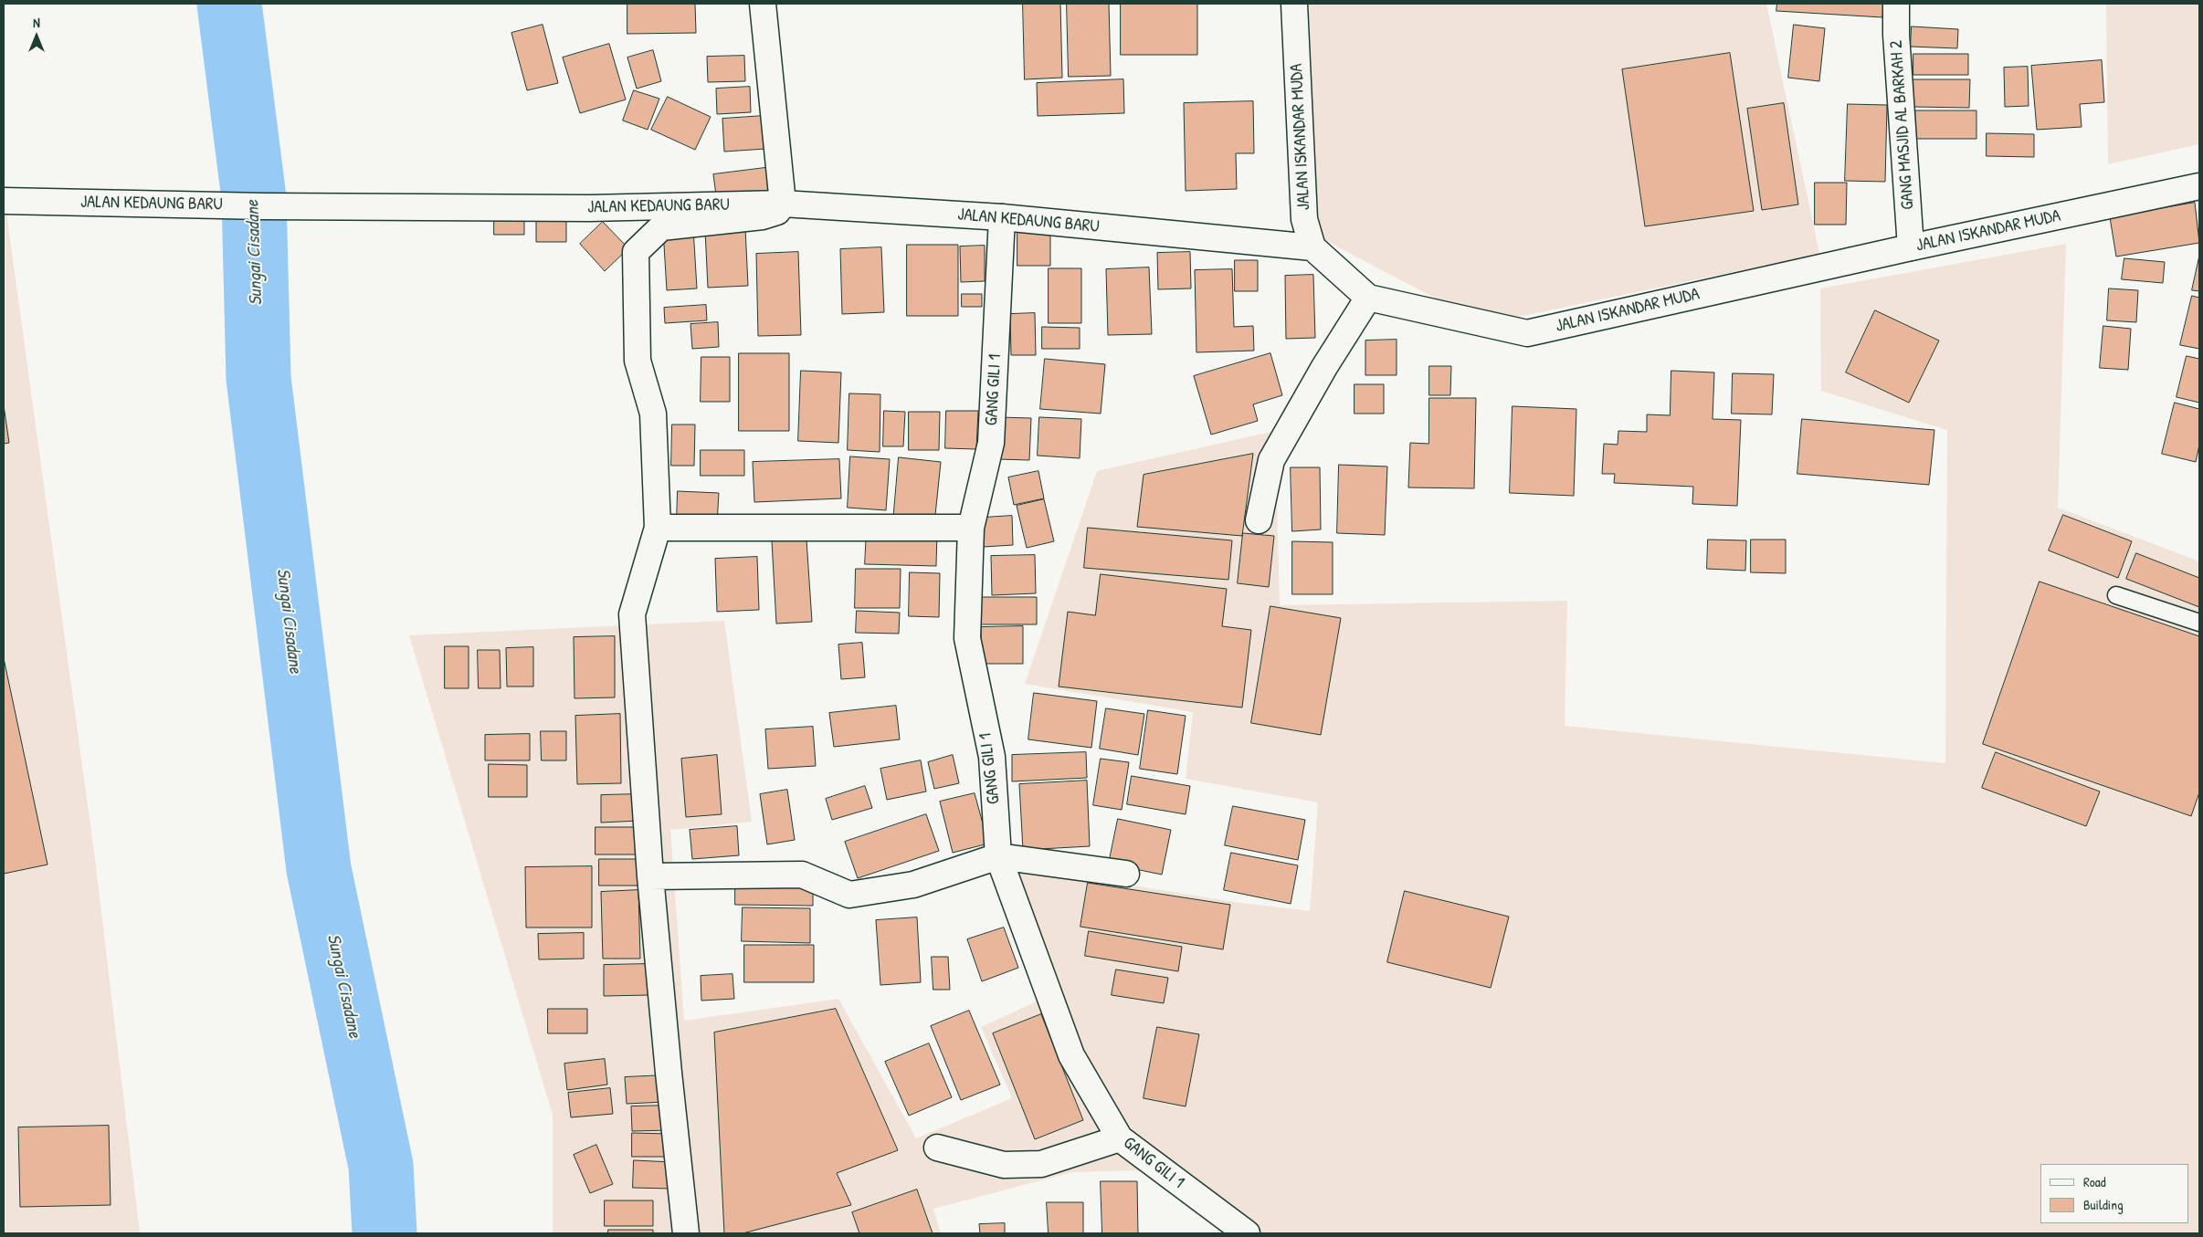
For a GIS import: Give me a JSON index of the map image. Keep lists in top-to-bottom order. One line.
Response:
{"streets":{"street":["GANG MASJID AL BARKAH 2","JALAN ISKANDAR MUDA","JALAN KEDAUNG BARU","GANG GILI 1"]},"crossings":[["GANG MASJID AL BARKAH 2","JALAN ISKANDAR MUDA"],["JALAN ISKANDAR MUDA","JALAN KEDAUNG BARU"],["JALAN KEDAUNG BARU","GANG GILI 1"]],"water":["Sungai Cisadane"],"legend":["Road","Building"],"north":"top"}
